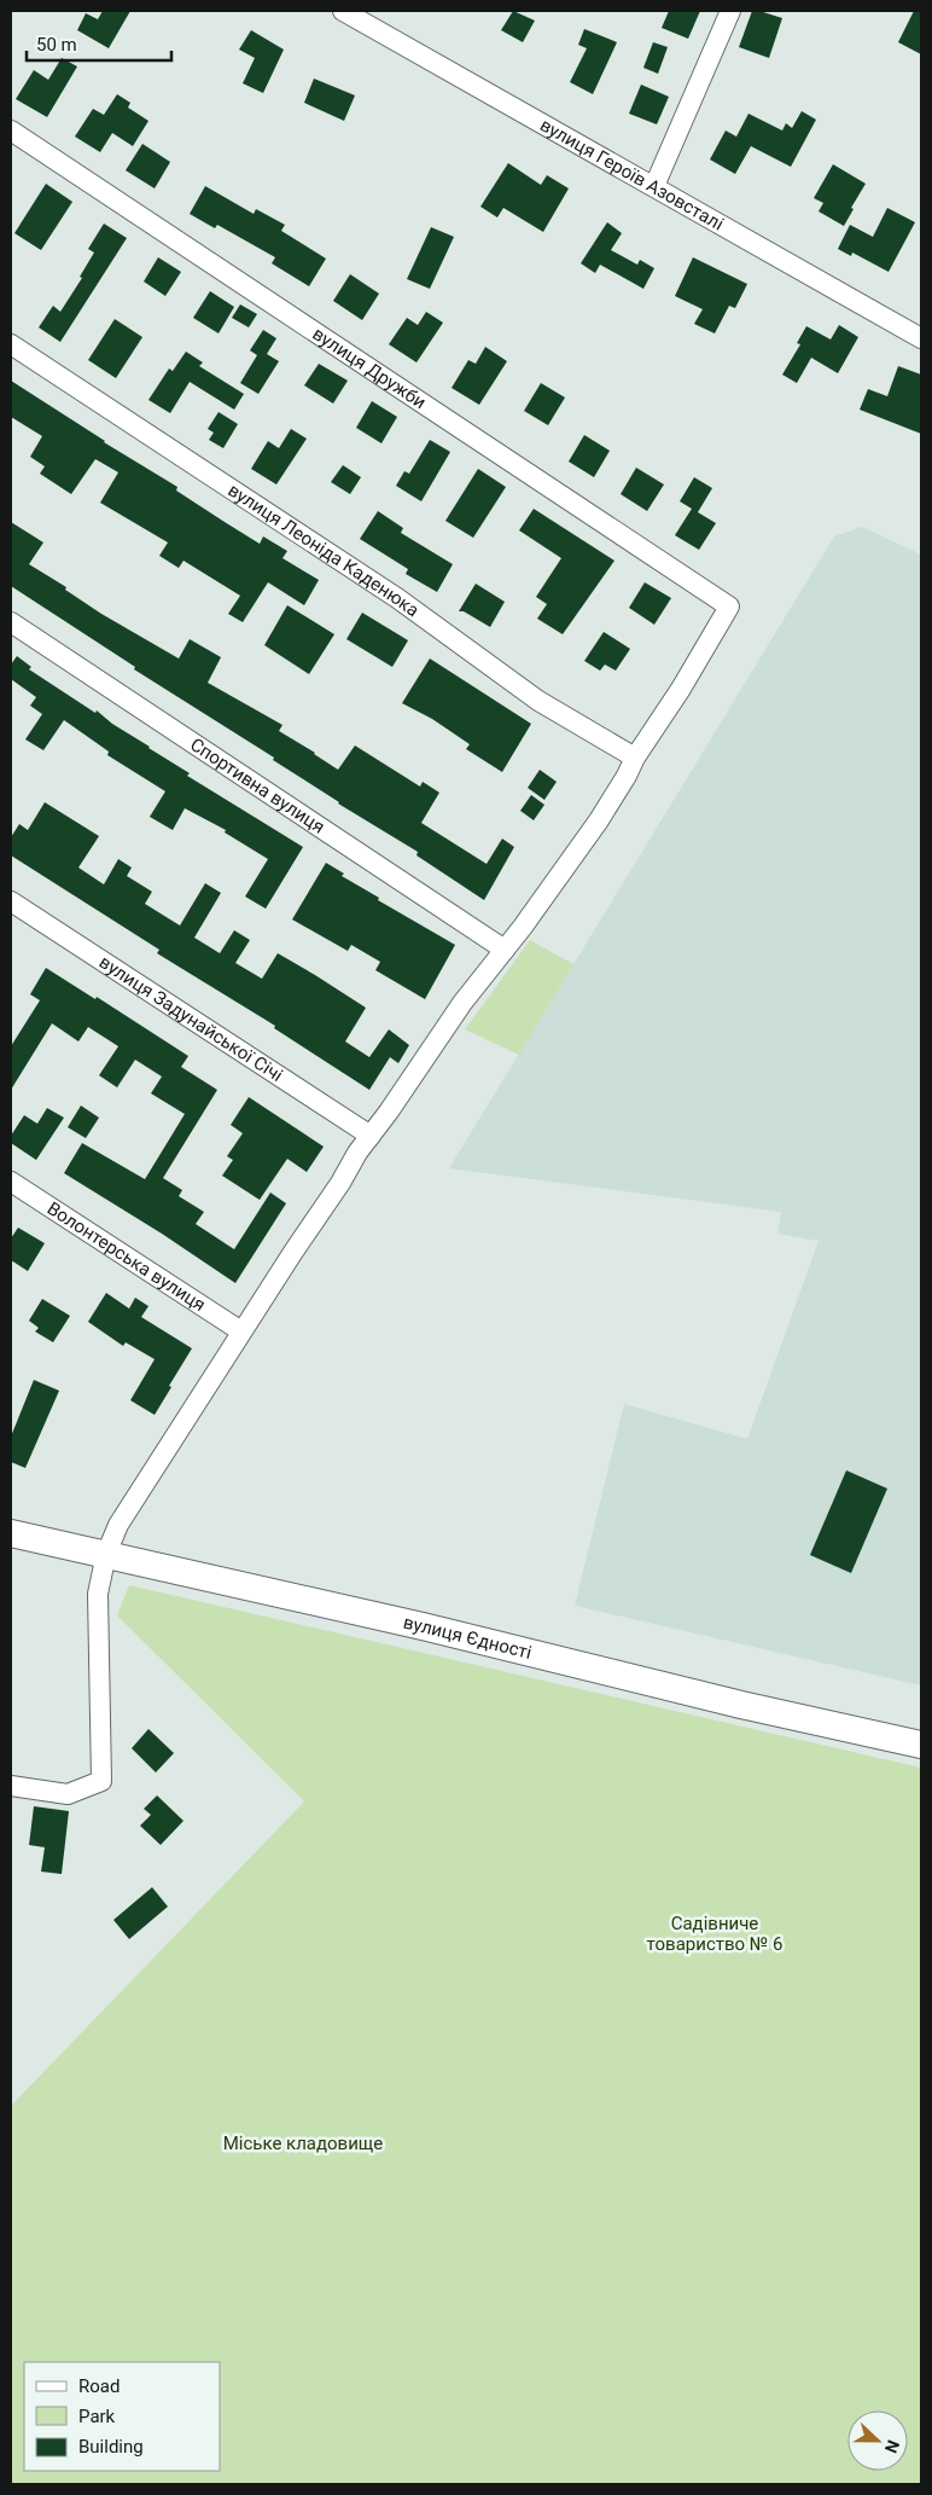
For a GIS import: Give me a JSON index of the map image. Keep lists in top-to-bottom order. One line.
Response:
{"streets":{"main road":["вулиця Єдності"],"street":["вулиця Героїв Азовсталі","вулиця Дружби","вулиця Леоніда Каденюка","Спортивна вулиця","вулиця Задунайської Січі","Волонтерська вулиця"]},"crossings":[["вулиця Дружби","вулиця Леоніда Каденюка"]],"parks":["Садівниче товариство № 6","Міське кладовище"],"legend":["Road","Park","Building"],"scale_bar":"50 m","north":"right"}
